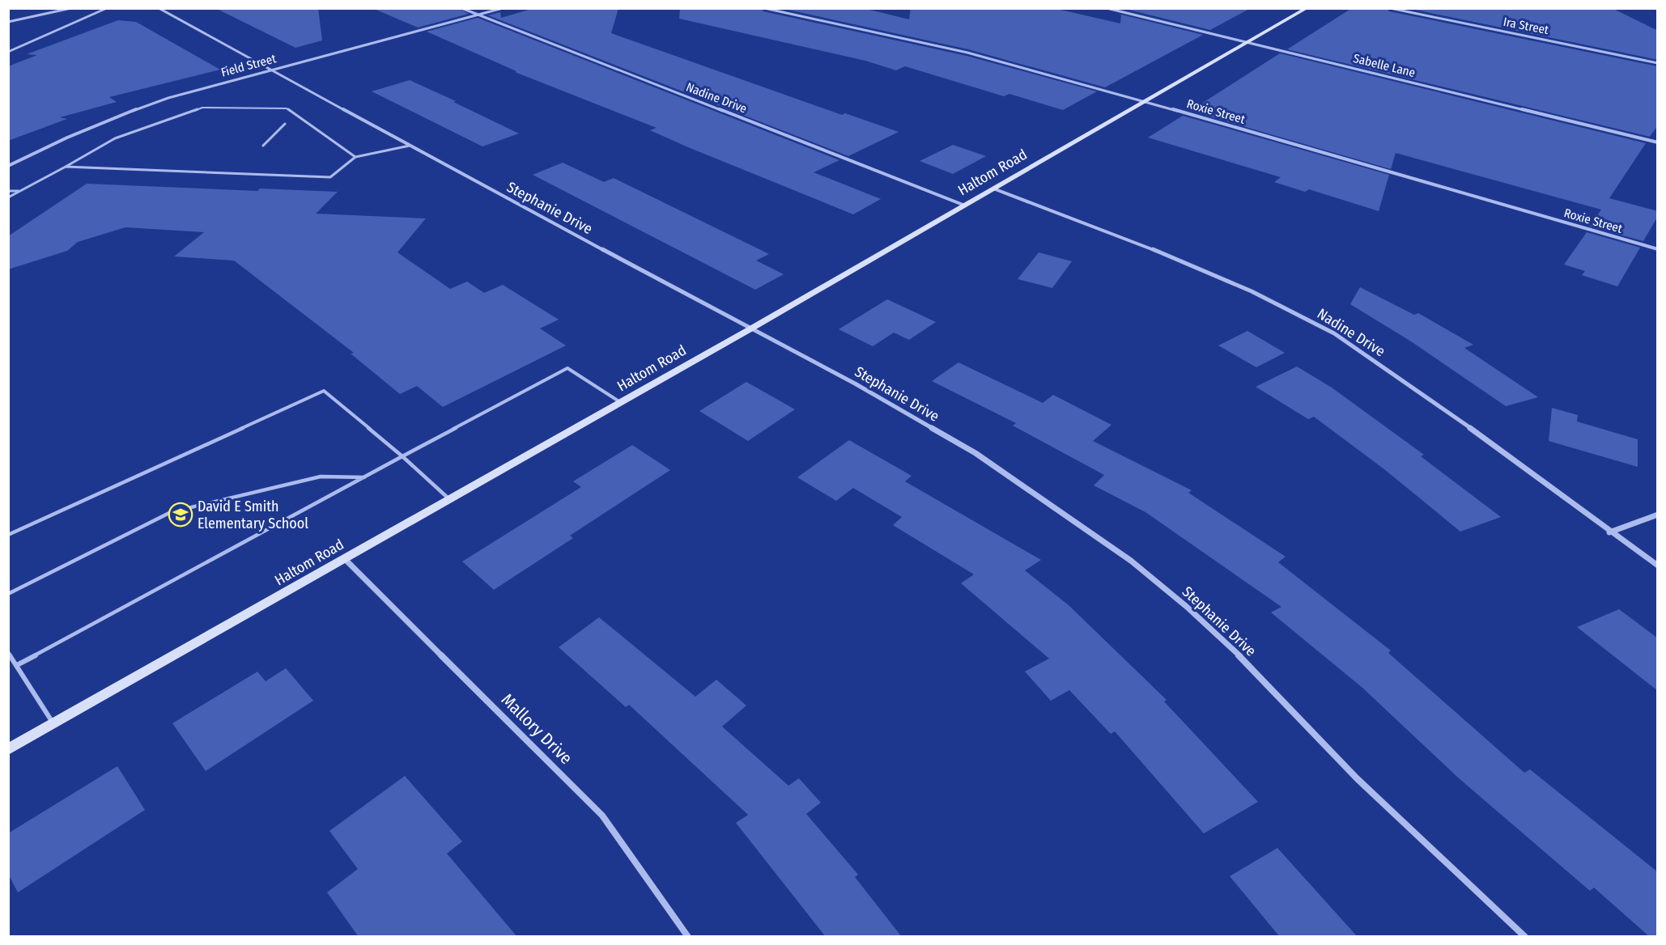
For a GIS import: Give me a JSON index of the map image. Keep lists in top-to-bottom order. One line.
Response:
{"streets":{"main road":["Haltom Road"],"street":["Ira Street","Field Street","Sabelle Lane","Nadine Drive","Roxie Street","Stephanie Drive","Mallory Drive"]},"crossings":[["Field Street","Nadine Drive"],["Field Street","Stephanie Drive"],["Sabelle Lane","Haltom Road"],["Nadine Drive","Haltom Road"],["Roxie Street","Haltom Road"],["Haltom Road","Stephanie Drive"],["Haltom Road","Mallory Drive"]],"places":{"school or university":["David E Smith Elementary School"]}}
